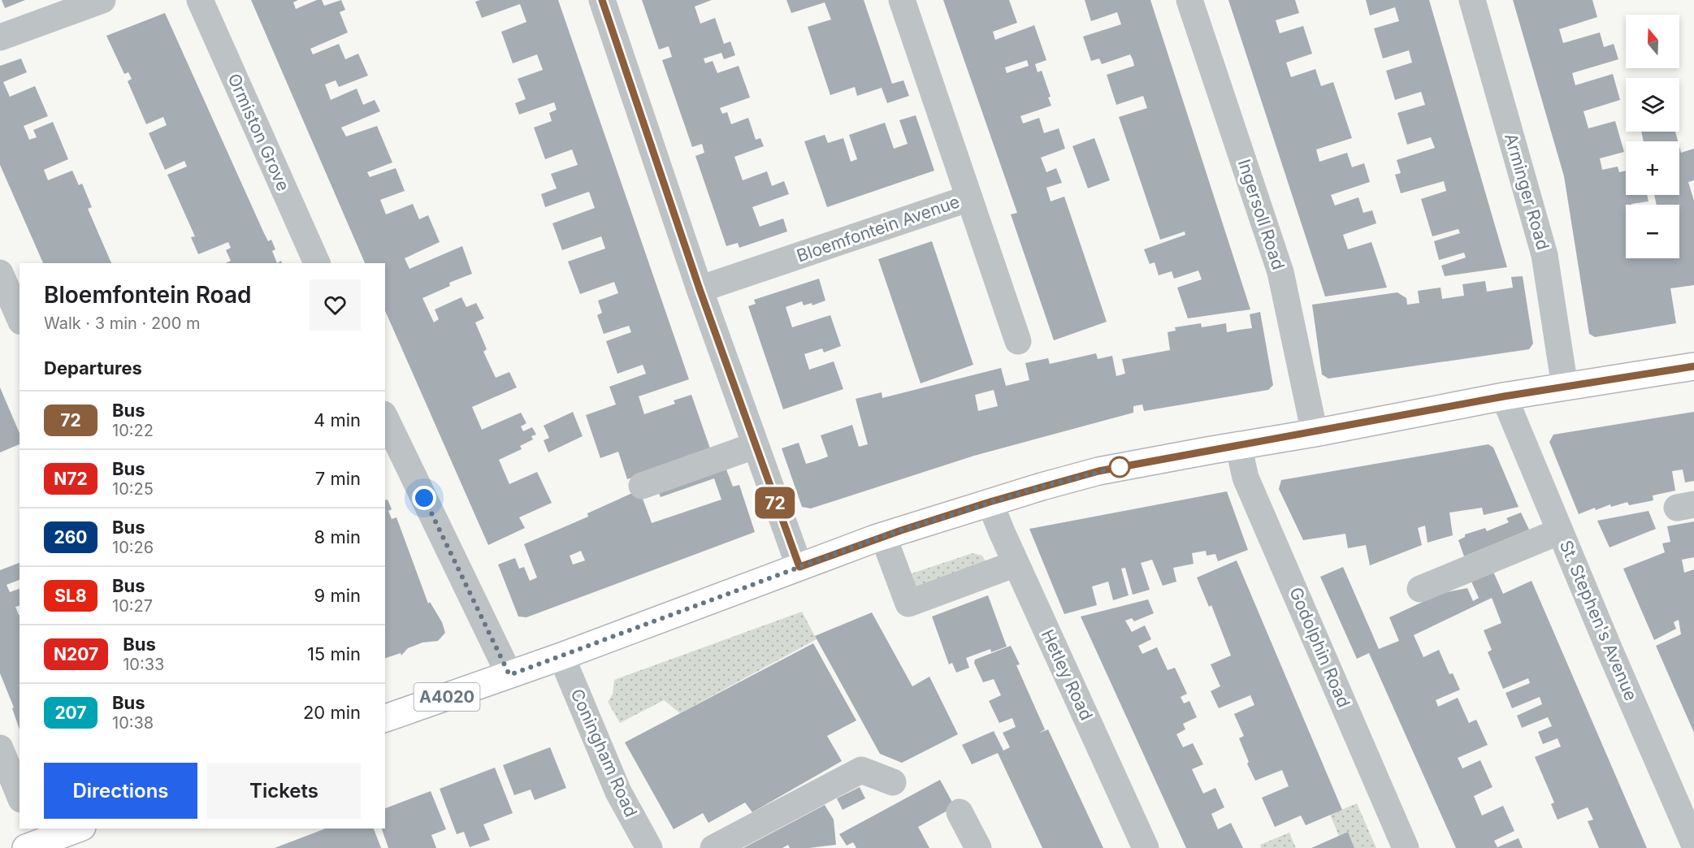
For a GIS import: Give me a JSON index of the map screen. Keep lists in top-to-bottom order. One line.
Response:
{"streets":{"main road":["A4020"],"street":["Ormiston Grove","Arminger Road","Ingersoll Road","Bloemfontein Avenue","St. Stephen's Avenue","Godolphin Road","Hetley Road","Coningham Road"]},"crossings":[["Arminger Road","A4020"],["Ingersoll Road","A4020"],["St. Stephen's Avenue","A4020"],["Godolphin Road","A4020"],["Hetley Road","A4020"],["A4020","Coningham Road"]],"lines":["bus line 72"],"north":"top","page":{"on_map":"72","map_buttons":["+","−"],"heading":[["Bloemfontein Road","Walk · 3 min · 200 m"],"Departures"],"list":[{"mark":"72","name":"Bus","note":"10:22","value":"4 min"},{"mark":"N72","name":"Bus","note":"10:25","value":"7 min"},{"mark":"260","name":"Bus","note":"10:26","value":"8 min"},{"mark":"SL8","name":"Bus","note":"10:27","value":"9 min"},{"mark":"N207","name":"Bus","note":"10:33","value":"15 min"},{"mark":"207","name":"Bus","note":"10:38","value":"20 min"}],"buttons":["Directions","Tickets"]}}
